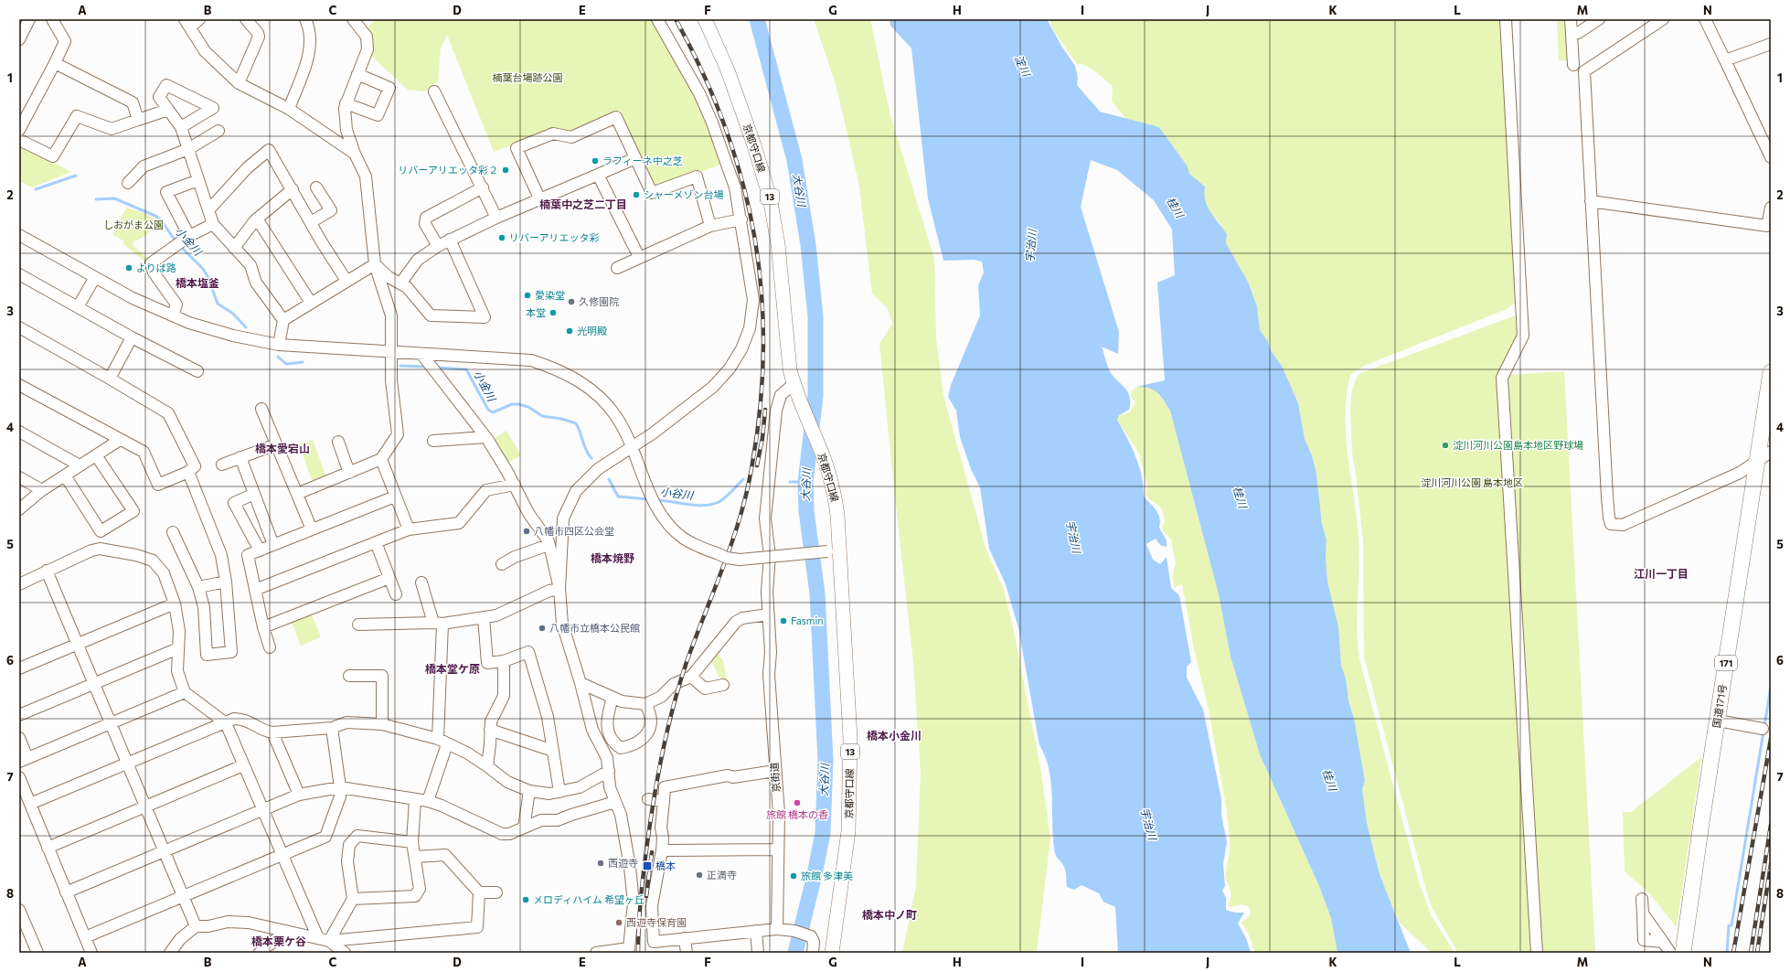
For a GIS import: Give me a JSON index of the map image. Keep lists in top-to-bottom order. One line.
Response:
{"streets":{"highway":["171","国道171号"],"main road":["京都守口線","13"],"street":["京街道"]},"crossings":[["京都守口線","京街道"]],"districts":["楠葉中之芝二丁目","橋本塩釜","橋本愛宕山","橋本焼野","江川一丁目","橋本堂ケ原","橋本小金川","橋本中ノ町","橋本栗ケ谷"],"water":["淀川","大谷川","桂川","小金川","宇治川","小谷川"],"parks":["楠葉台場跡公園","しおがま公園","淀川河川公園 島本地区"],"places":{"other":["ラフィーネ中之芝","リバーアリエッタ彩２","シャーメゾン台場","リバーアリエッタ彩","よりば路","愛染堂","久修園院","本堂","光明殿","淀川河川公園島本地区野球場","八幡市四区公会堂","Fasmin","八幡市立橋本公民館","旅館 橋本の香","西遊寺","正満寺","旅館 多津美","メロディハイム 希望ヶ丘","西遊寺保育園"],"transit":["橋本"]},"grid":{"columns":["A","B","C","D","E","F","G","H","I","J","K","L","M","N"],"rows":["1","2","3","4","5","6","7","8"]}}
